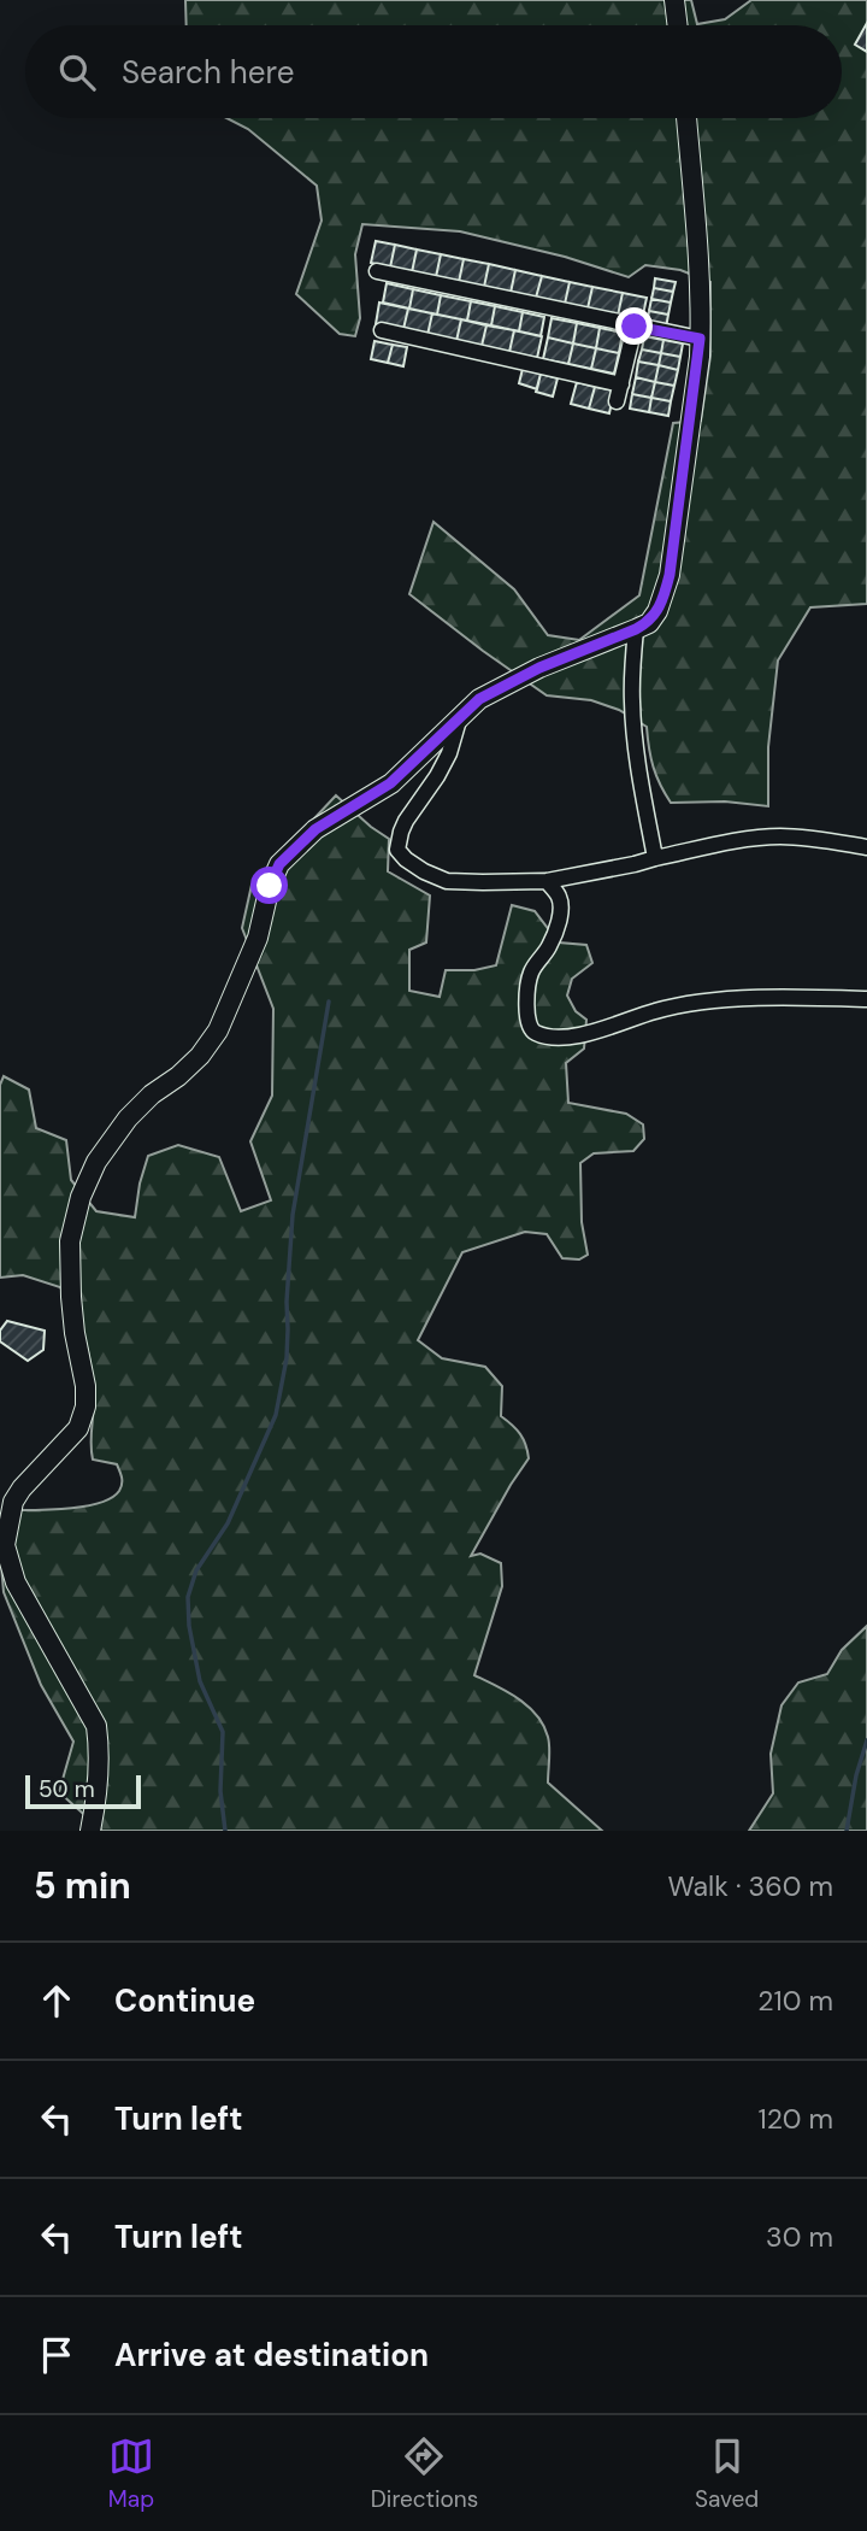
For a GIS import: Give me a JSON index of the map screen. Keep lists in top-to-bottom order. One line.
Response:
{"scale_bar":"50 m","page":{"search":"Search here","scale":"50 m","heading":["5 min","Walk · 360 m"],"list":[["Continue","210 m"],["Turn left","120 m"],["Turn left","30 m"],"Arrive at destination"],"nav":["Map","Directions","Saved"]}}
